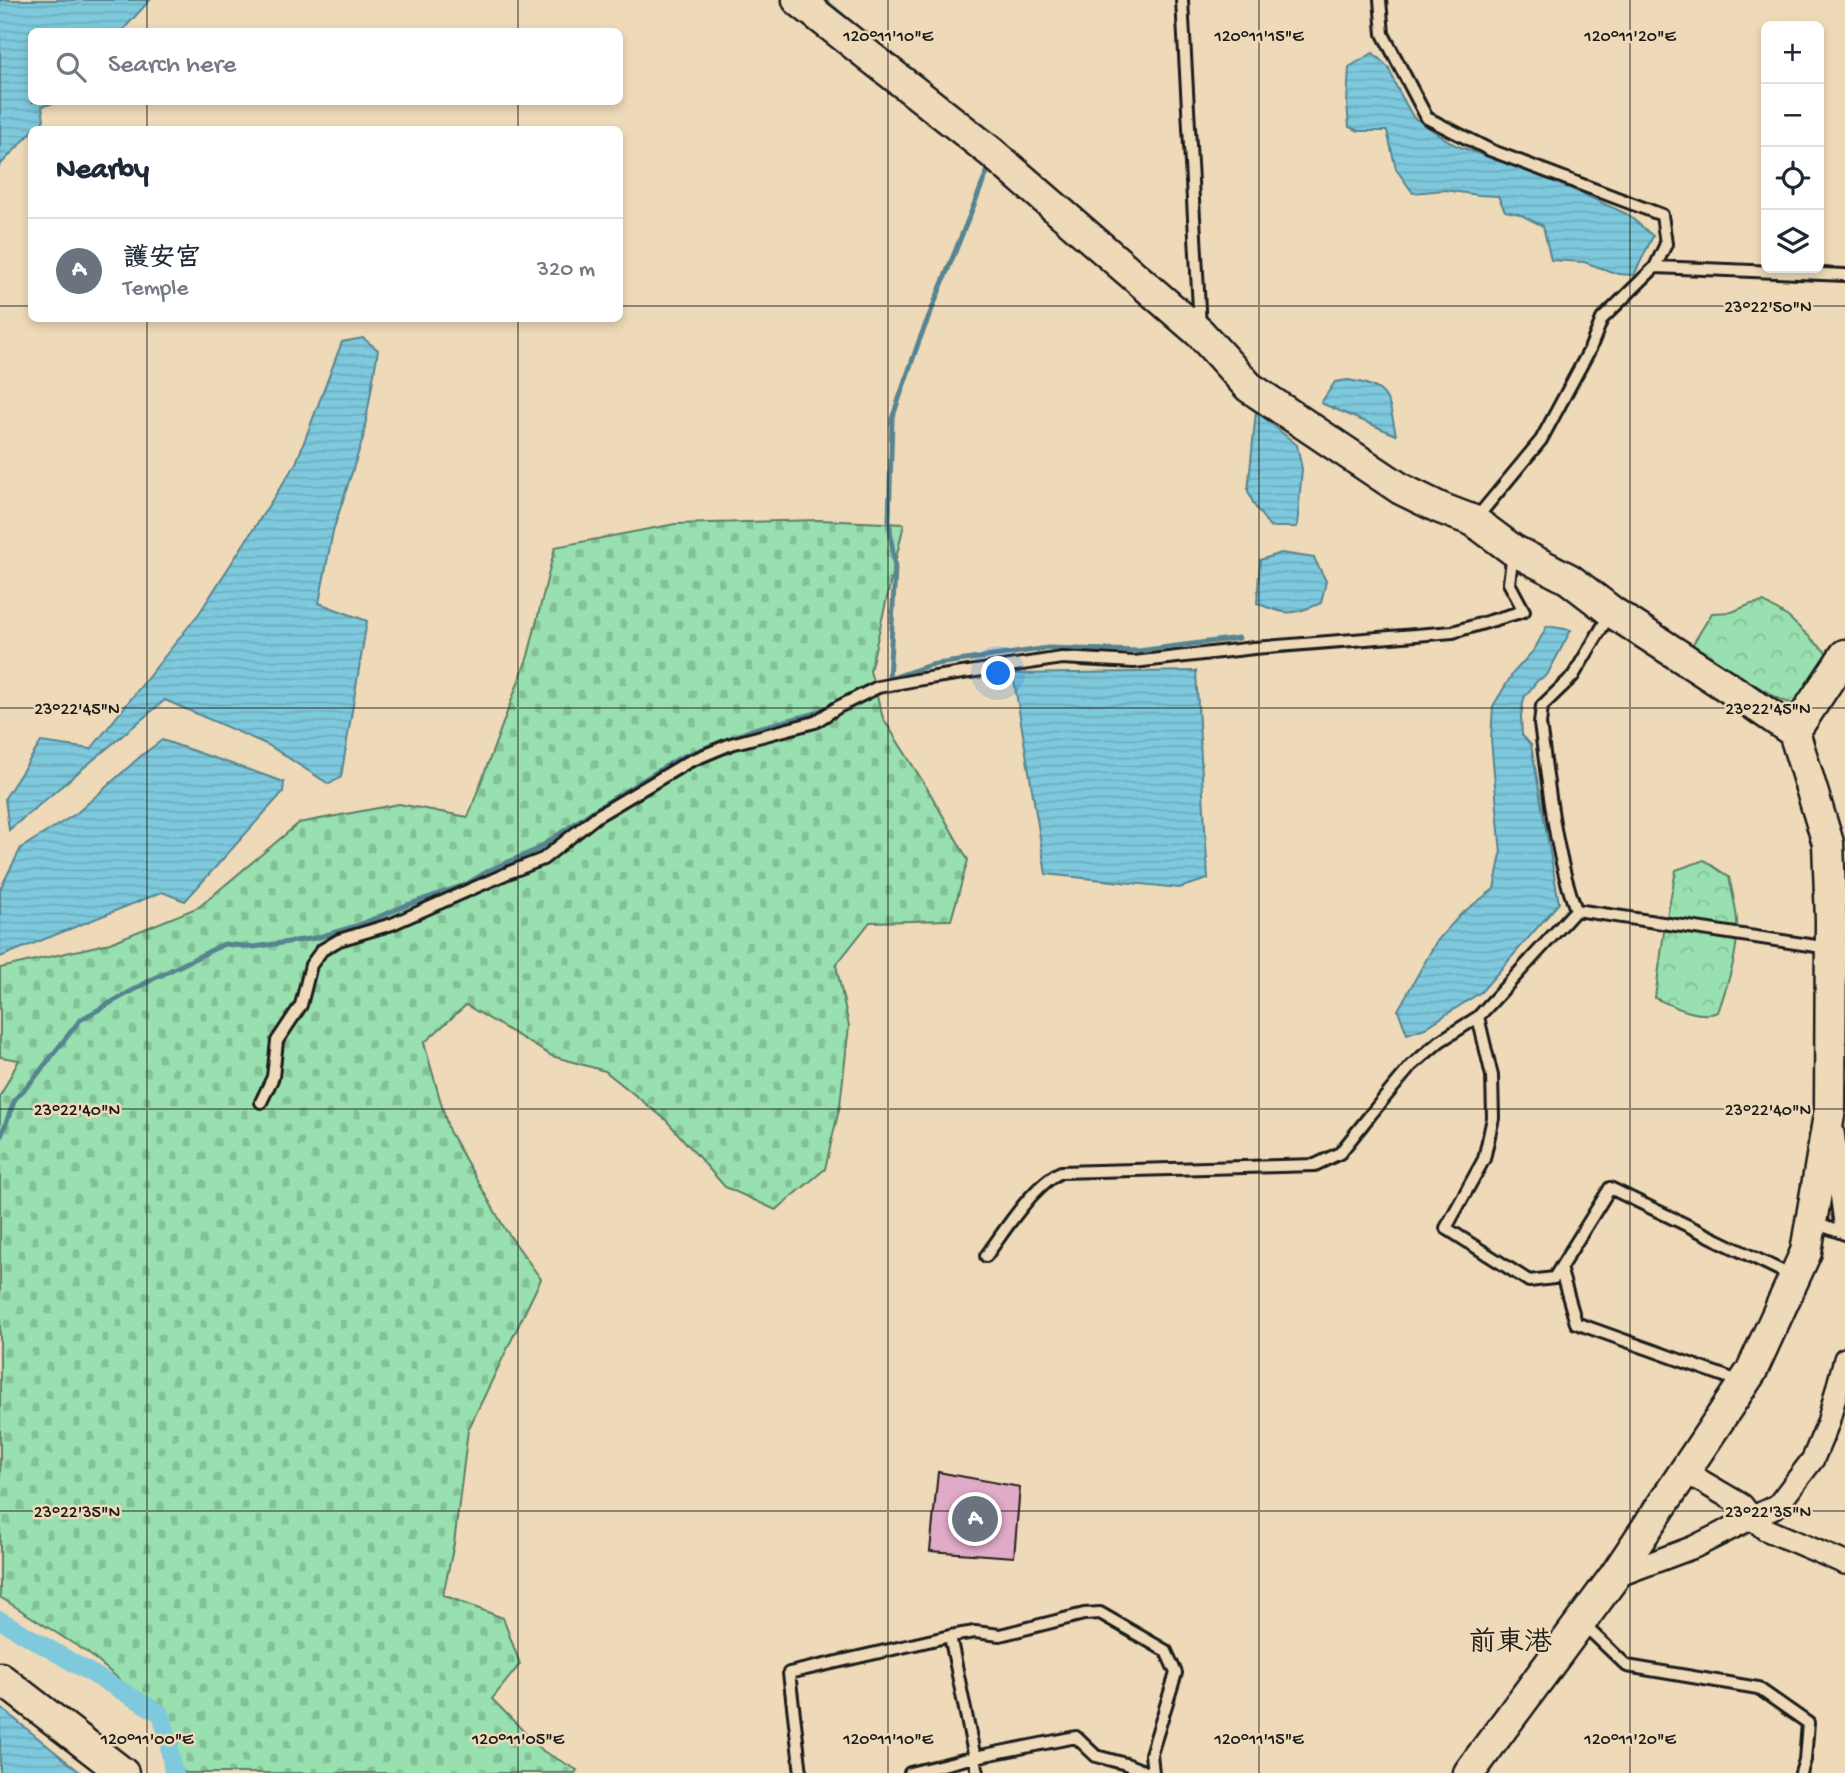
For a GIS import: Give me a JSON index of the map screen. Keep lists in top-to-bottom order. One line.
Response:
{"districts":["前東港"],"page":{"map_buttons":["+","−"],"search":"Search here","heading":"Nearby","list":[{"mark":"A","name":"護安宮","note":"Temple","value":"320 m"}],"pins":"A"},"coordinates":["120°11'10\"E","120°11'15\"E","120°11'20\"E","23°22'50\"N","23°22'45\"N","23°22'40\"N","23°22'35\"N","120°11'00\"E","120°11'05\"E"]}
